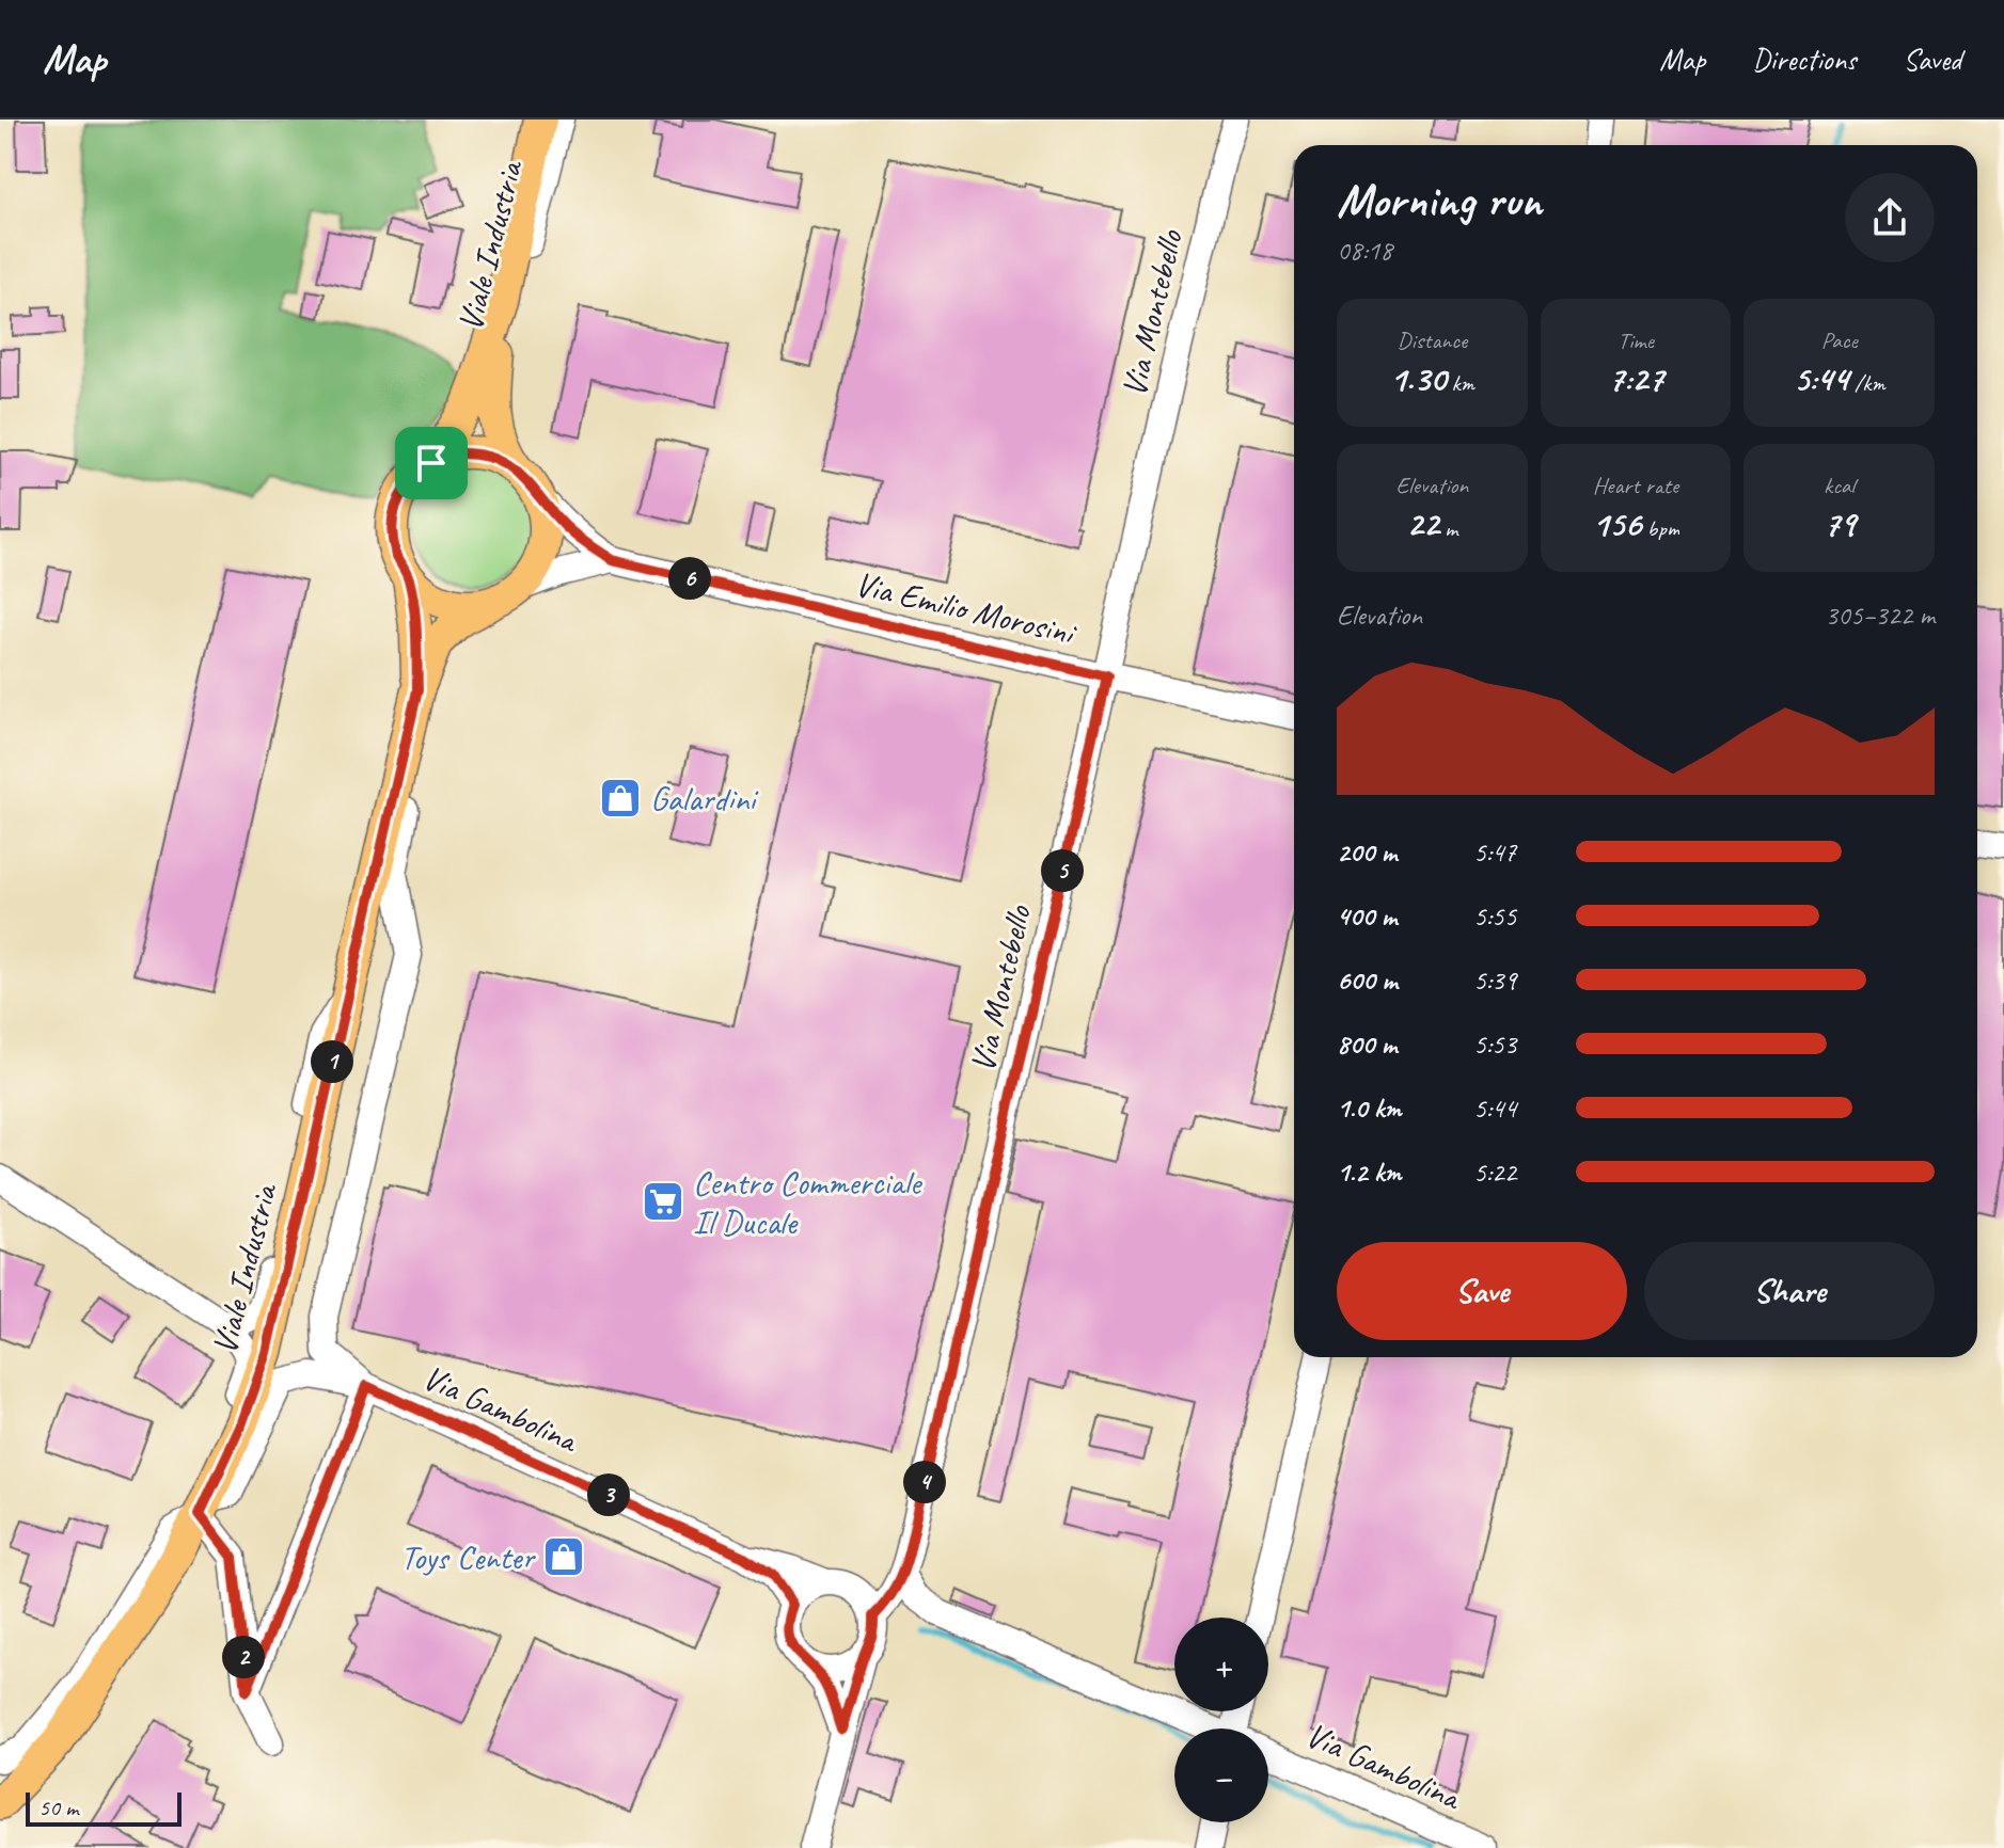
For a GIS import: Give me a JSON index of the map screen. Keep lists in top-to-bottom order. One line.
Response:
{"streets":{"main road":["Viale Industria"],"street":["Via Montebello","Via Emilio Morosini","Via Gambolina"]},"crossings":[["Viale Industria","Via Emilio Morosini"],["Via Montebello","Via Emilio Morosini"],["Via Montebello","Via Gambolina"]],"places":{"shop":["Galardini","Toys Center"],"supermarket":["Centro Commerciale Il Ducale"]},"scale_bar":"50 m","page":{"header":"Map","nav":["Map","Directions","Saved"],"heading":["Morning run","08:18"],"stats":[["Distance","1.30 km"],["Time","7:27"],["Pace","5:44 /km"],["Elevation","22 m"],["Heart rate","156 bpm"],["kcal","79"]],"pins":["6","5","1","4","3","2"],"chart":["Elevation","305–322 m"],"list":[{"name":"200 m","note":"5:47"},{"name":"400 m","note":"5:55"},{"name":"600 m","note":"5:39"},{"name":"800 m","note":"5:53"},{"name":"1.0 km","note":"5:44"},{"name":"1.2 km","note":"5:22"}],"buttons":["Save","Share"],"map_buttons":["+","−"],"scale":"50 m"}}
